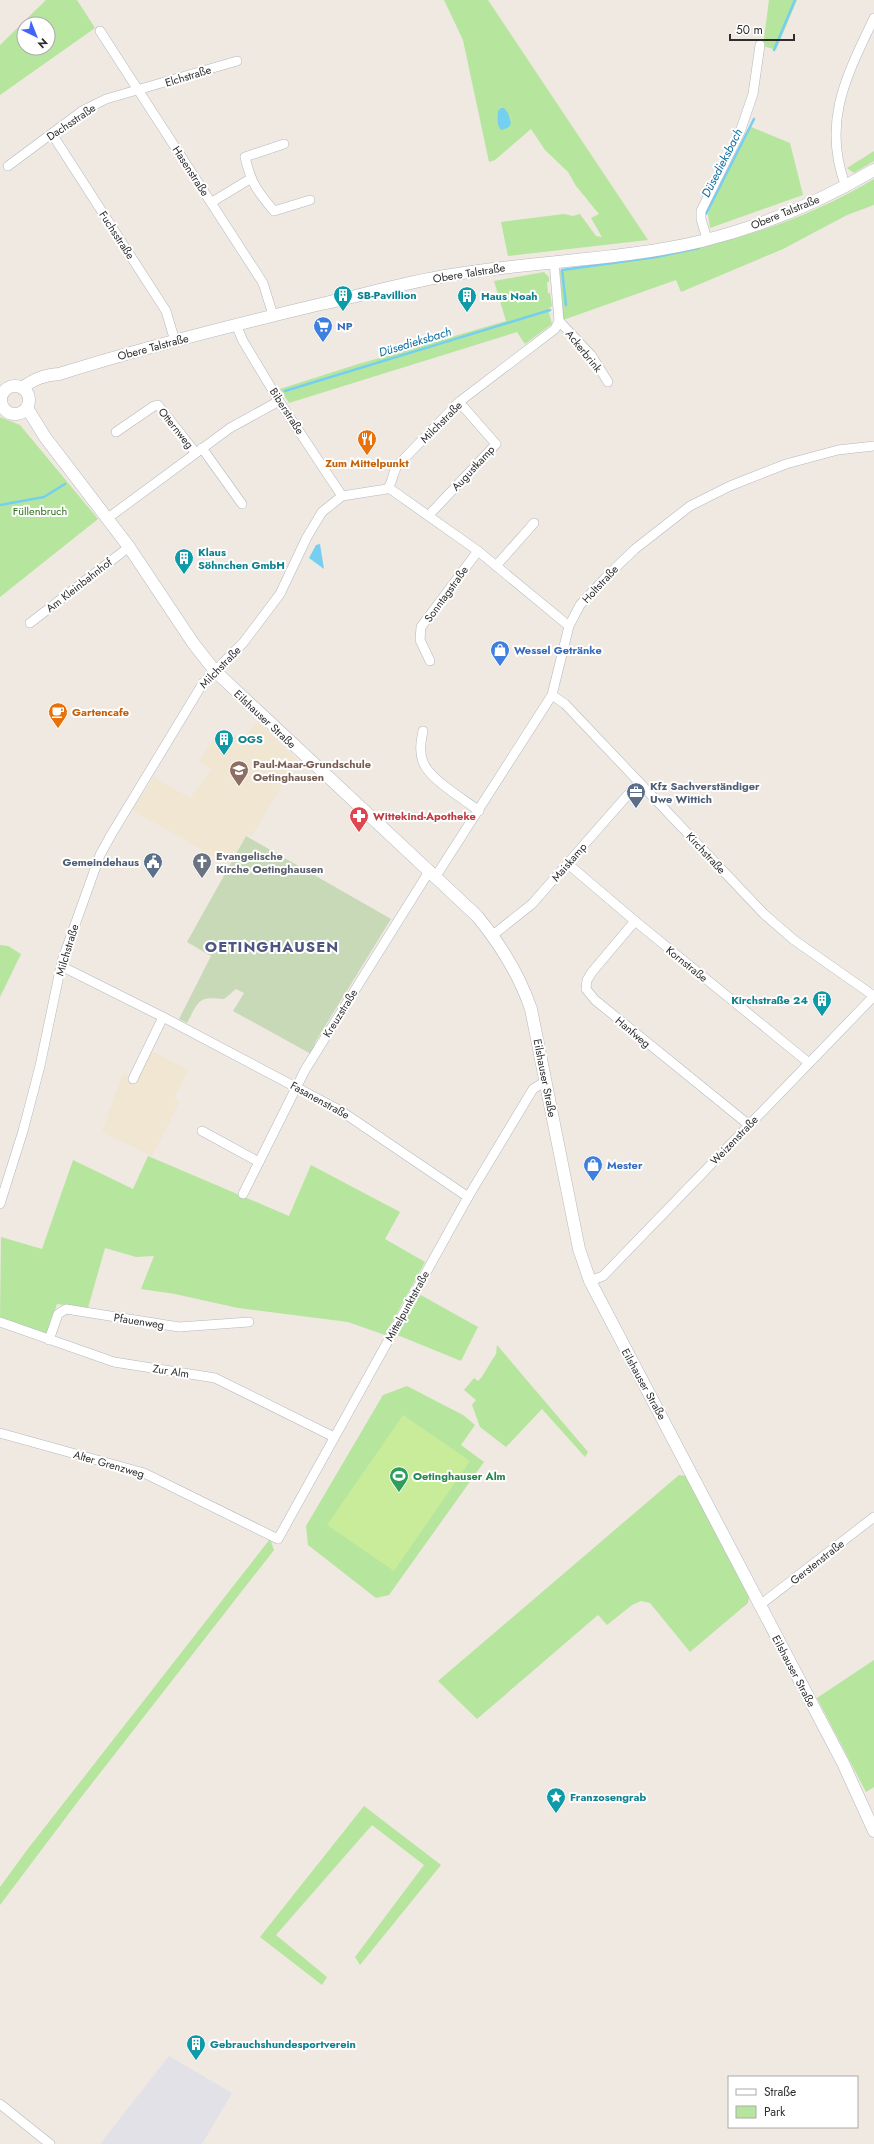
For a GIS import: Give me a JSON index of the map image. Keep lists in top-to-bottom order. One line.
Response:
{"streets":{"street":["Elchstraße","Dachsstraße","Hasenstraße","Obere Talstraße","Fuchsstraße","Ackerbrink","Biberstraße","Milchstraße","Otternweg","Augustkamp","Holtstraße","Am Kleinbahnhof","Sonntagstraße","Eilshauser Straße","Kirchstraße","Maiskamp","Kornstraße","Kreuzstraße","Hanfweg","Fasanenstraße","Weizenstraße","Mittelpunktstraße","Pfauenweg","Zur Alm","Alter Grenzweg","Gerstenstraße"]},"crossings":[["Elchstraße","Dachsstraße"],["Elchstraße","Hasenstraße"],["Dachsstraße","Hasenstraße"],["Dachsstraße","Fuchsstraße"],["Hasenstraße","Obere Talstraße"],["Obere Talstraße","Fuchsstraße"],["Obere Talstraße","Biberstraße"],["Obere Talstraße","Eilshauser Straße"],["Ackerbrink","Milchstraße"],["Biberstraße","Milchstraße"],["Milchstraße","Augustkamp"],["Milchstraße","Eilshauser Straße"],["Milchstraße","Fasanenstraße"],["Holtstraße","Eilshauser Straße"],["Holtstraße","Kirchstraße"],["Holtstraße","Kreuzstraße"],["Am Kleinbahnhof","Eilshauser Straße"],["Eilshauser Straße","Maiskamp"],["Eilshauser Straße","Kreuzstraße"],["Eilshauser Straße","Weizenstraße"],["Eilshauser Straße","Mittelpunktstraße"],["Eilshauser Straße","Gerstenstraße"],["Kirchstraße","Maiskamp"],["Kirchstraße","Weizenstraße"],["Maiskamp","Kornstraße"],["Kornstraße","Hanfweg"],["Kornstraße","Weizenstraße"],["Kreuzstraße","Fasanenstraße"],["Hanfweg","Weizenstraße"],["Fasanenstraße","Mittelpunktstraße"],["Mittelpunktstraße","Zur Alm"],["Mittelpunktstraße","Alter Grenzweg"],["Pfauenweg","Zur Alm"]],"districts":["OETINGHAUSEN"],"water":["Düsedieksbach"],"parks":["Füllenbruch"],"places":{"building":["SB-Pavillion","Haus Noah","Klaus Söhnchen GmbH","OGS","Kirchstraße 24","Gebrauchshundesportverein"],"supermarket":["NP"],"restaurant":["Zum Mittelpunkt"],"shop":["Wessel Getränke","Mester"],"cafe":["Gartencafe"],"school or university":["Paul-Maar-Grundschule Oetinghausen"],"office":["Kfz Sachverständiger Uwe Wittich"],"pharmacy":["Wittekind-Apotheke"],"public building":["Gemeindehaus"],"church":["Evangelische Kirche Oetinghausen"],"sports":["Oetinghauser Alm"],"place":["Franzosengrab"]},"legend":["Straße","Park"],"scale_bar":"50 m","north":"bottom right"}
